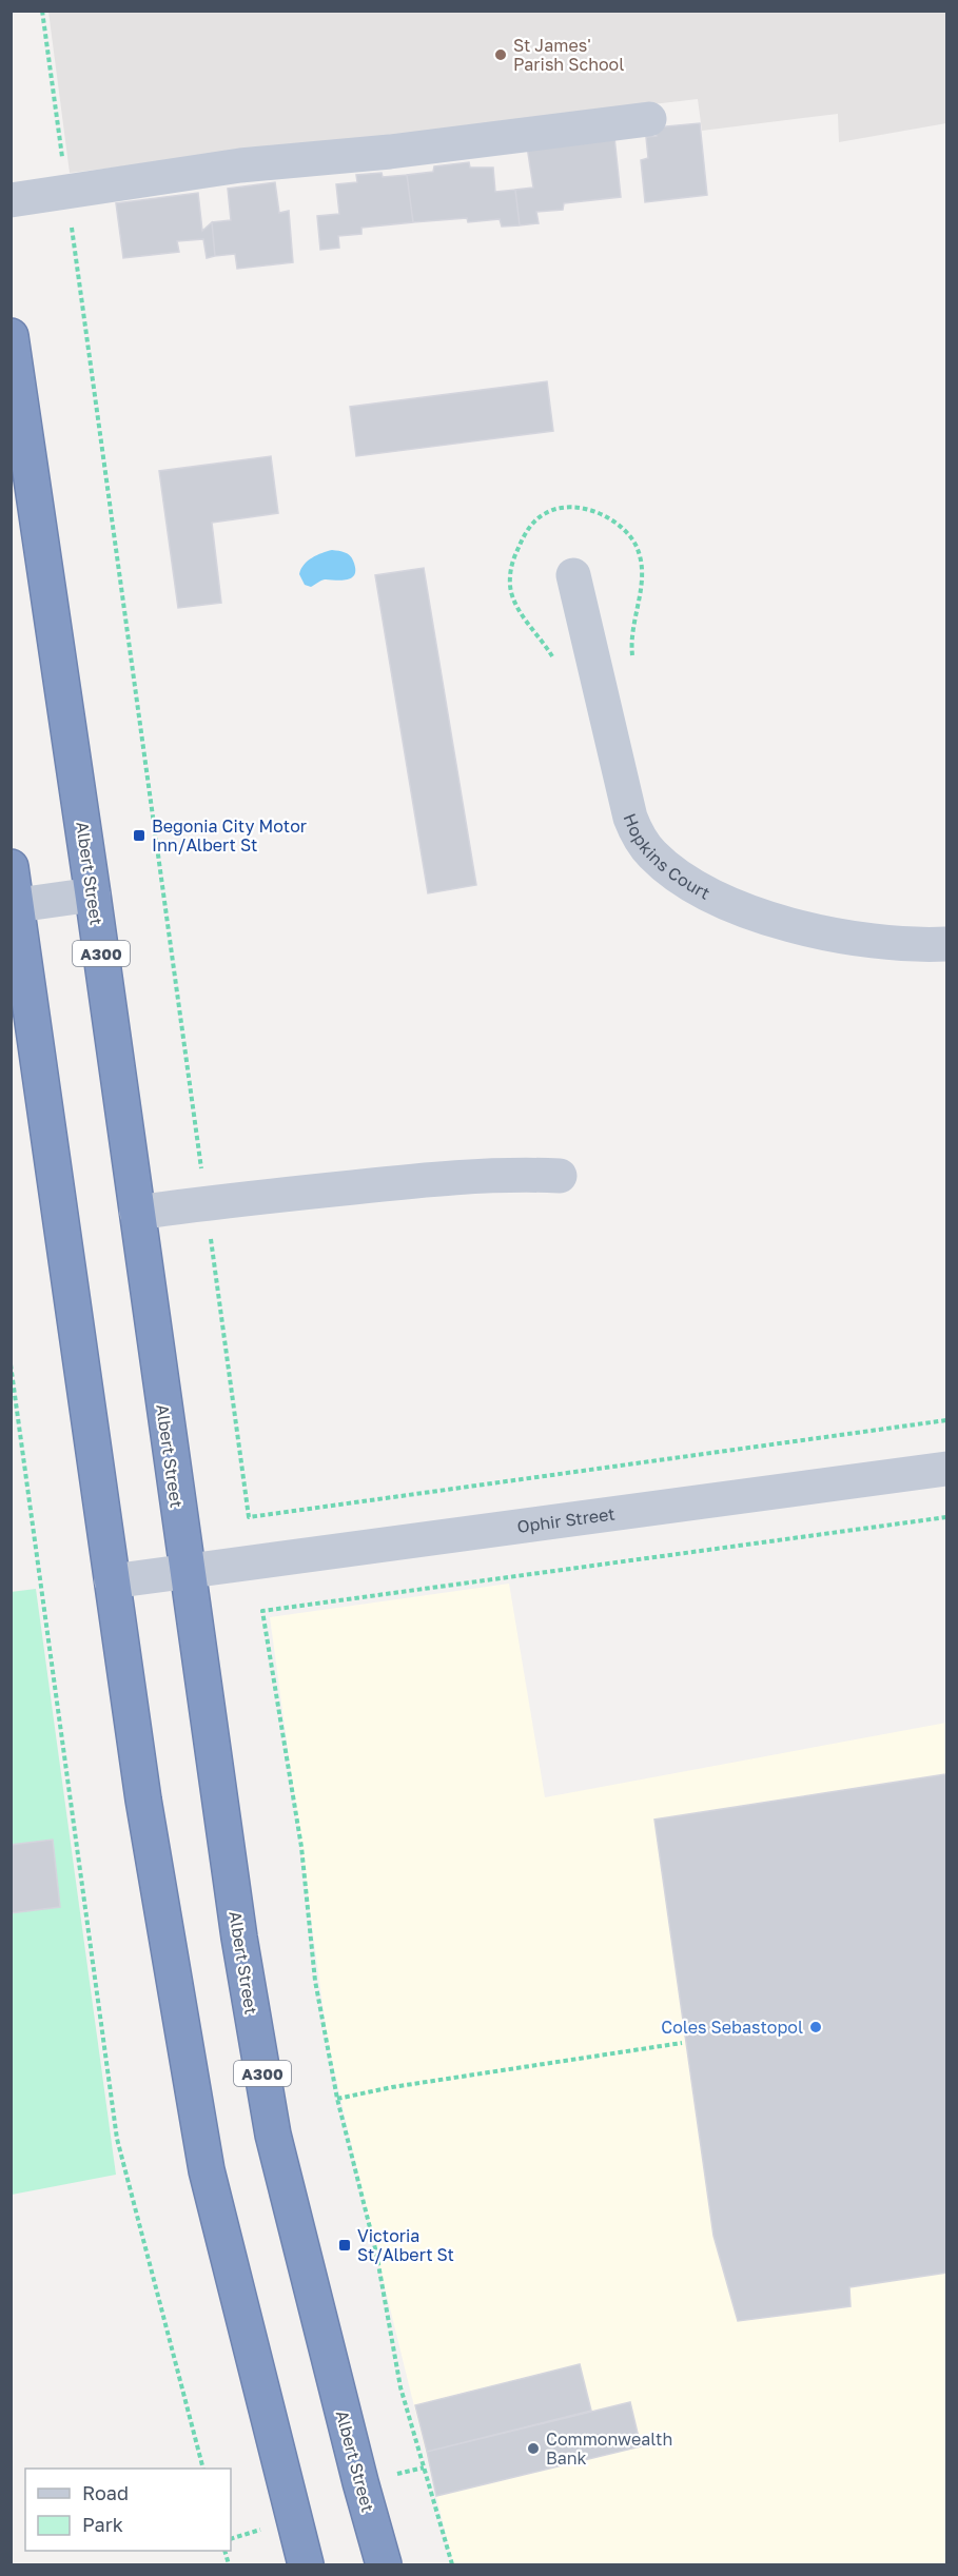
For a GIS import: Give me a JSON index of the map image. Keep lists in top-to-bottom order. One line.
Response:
{"streets":{"highway":["Albert Street","A300"],"street":["Hopkins Court","Ophir Street"]},"crossings":[["Albert Street","Ophir Street"]],"places":{"other":["St James' Parish School","Coles Sebastopol","Commonwealth Bank"],"transit":["Begonia City Motor Inn/Albert St","Victoria St/Albert St"]},"legend":["Road","Park"]}
